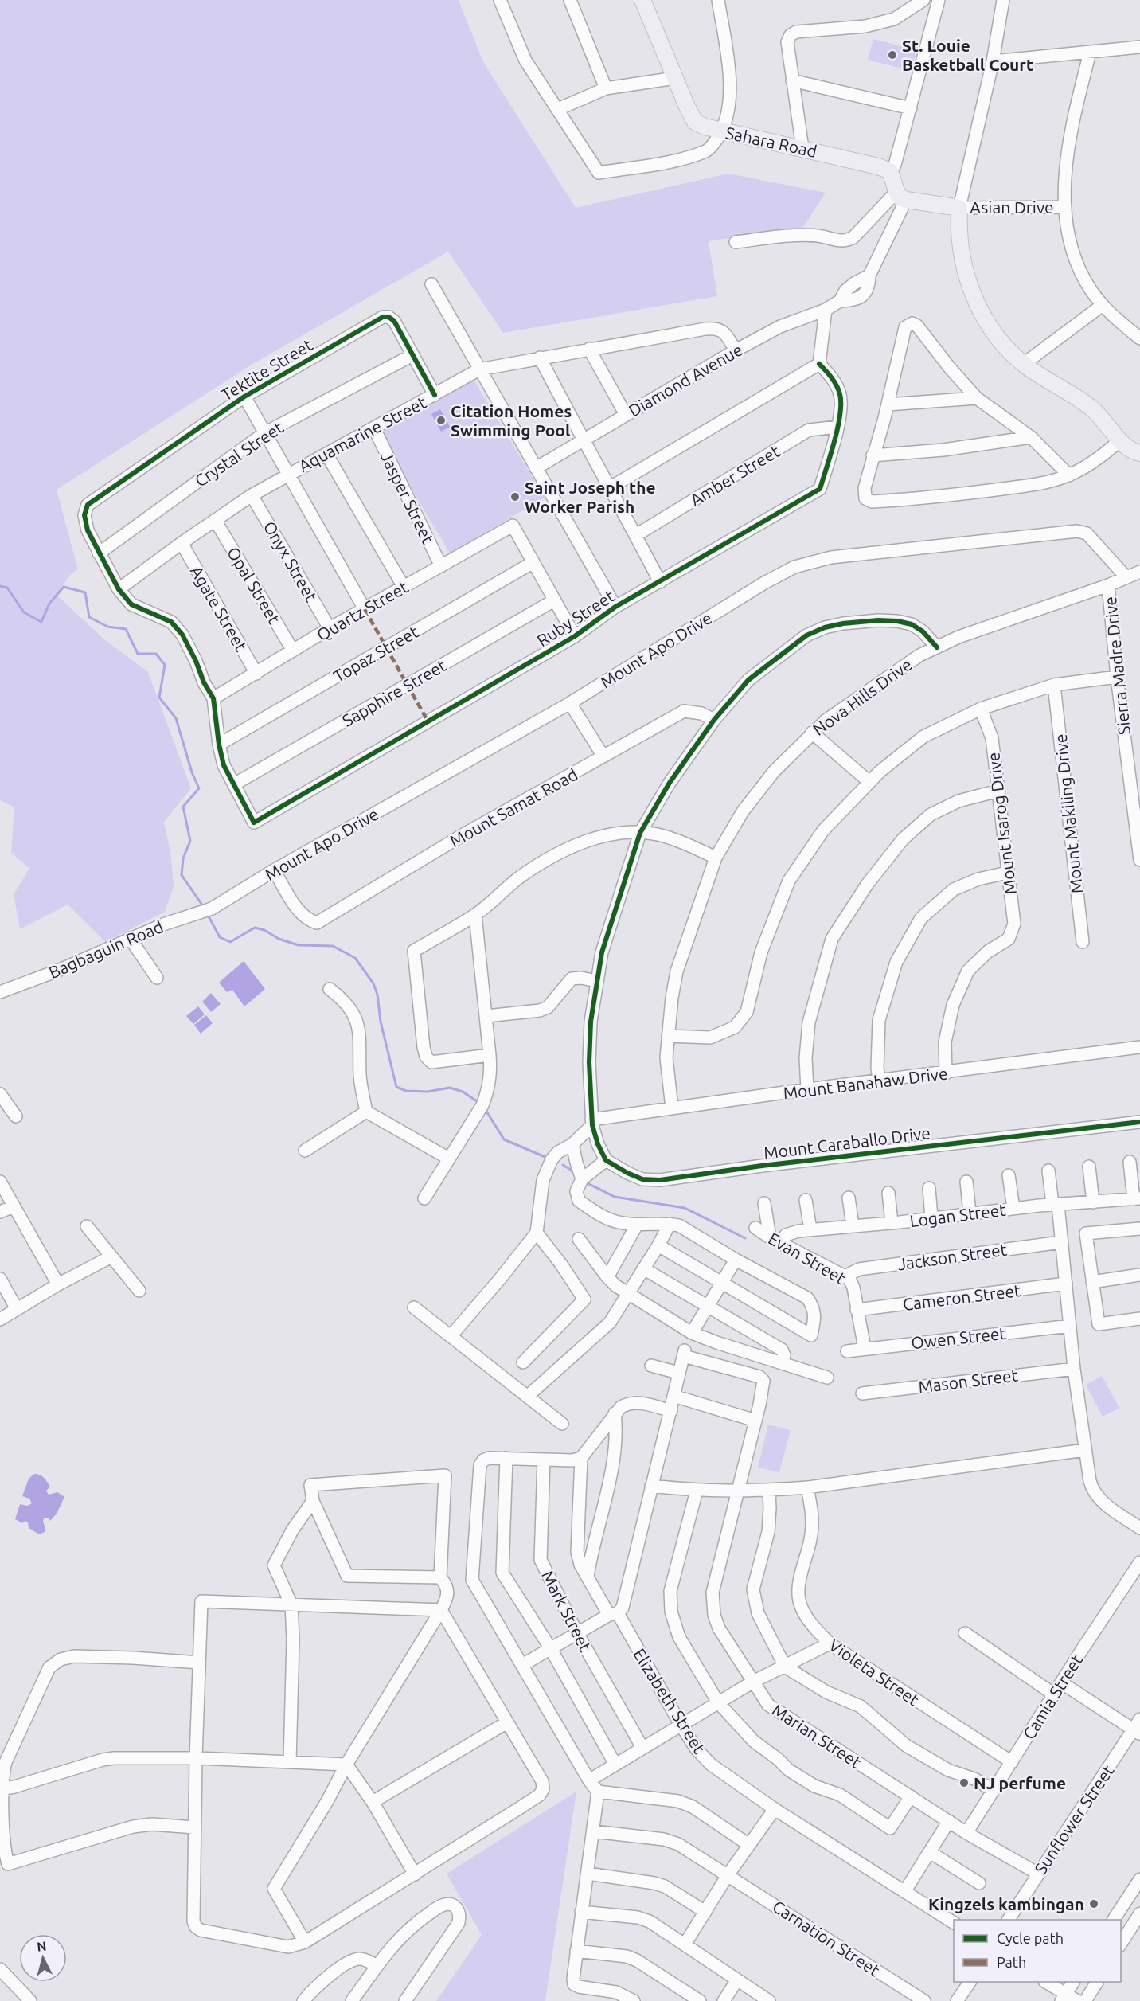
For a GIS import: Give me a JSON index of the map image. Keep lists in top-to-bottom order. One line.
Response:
{"streets":{"main road":["Sahara Road"],"street":["Asian Drive","Tektite Street","Diamond Avenue","Aquamarine Street","Crystal Street","Amber Street","Jasper Street","Onyx Street","Opal Street","Agate Street","Quartz Street","Ruby Street","Mount Apo Drive","Topaz Street","Sierra Madre Drive","Sapphire Street","Nova Hills Drive","Mount Samat Road","Mount Makiling Drive","Mount Isarog Drive","Bagbaguin Road","Mount Banahaw Drive","Mount Caraballo Drive","Logan Street","Jackson Street","Evan Street","Cameron Street","Owen Street","Mason Street","Mark Street","Violeta Street","Camia Street","Elizabeth Street","Marian Street","Sunflower Street","Carnation Street"]},"crossings":[["Tektite Street","Aquamarine Street"],["Tektite Street","Crystal Street"],["Diamond Avenue","Aquamarine Street"],["Aquamarine Street","Jasper Street"],["Aquamarine Street","Onyx Street"],["Aquamarine Street","Opal Street"],["Aquamarine Street","Agate Street"],["Amber Street","Ruby Street"],["Jasper Street","Quartz Street"],["Onyx Street","Quartz Street"],["Opal Street","Quartz Street"],["Agate Street","Quartz Street"],["Quartz Street","Topaz Street"],["Ruby Street","Sapphire Street"],["Mount Apo Drive","Nova Hills Drive"],["Mount Apo Drive","Mount Samat Road"],["Mount Apo Drive","Bagbaguin Road"],["Sierra Madre Drive","Nova Hills Drive"],["Nova Hills Drive","Mount Banahaw Drive"],["Mount Isarog Drive","Mount Banahaw Drive"],["Logan Street","Evan Street"],["Jackson Street","Evan Street"],["Evan Street","Cameron Street"],["Evan Street","Owen Street"],["Violeta Street","Camia Street"],["Camia Street","Marian Street"],["Marian Street","Sunflower Street"]],"places":["St. Louie Basketball Court","Citation Homes Swimming Pool","Saint Joseph the Worker Parish","NJ perfume","Kingzels kambingan"],"legend":["Cycle path","Path"],"north":"top"}
